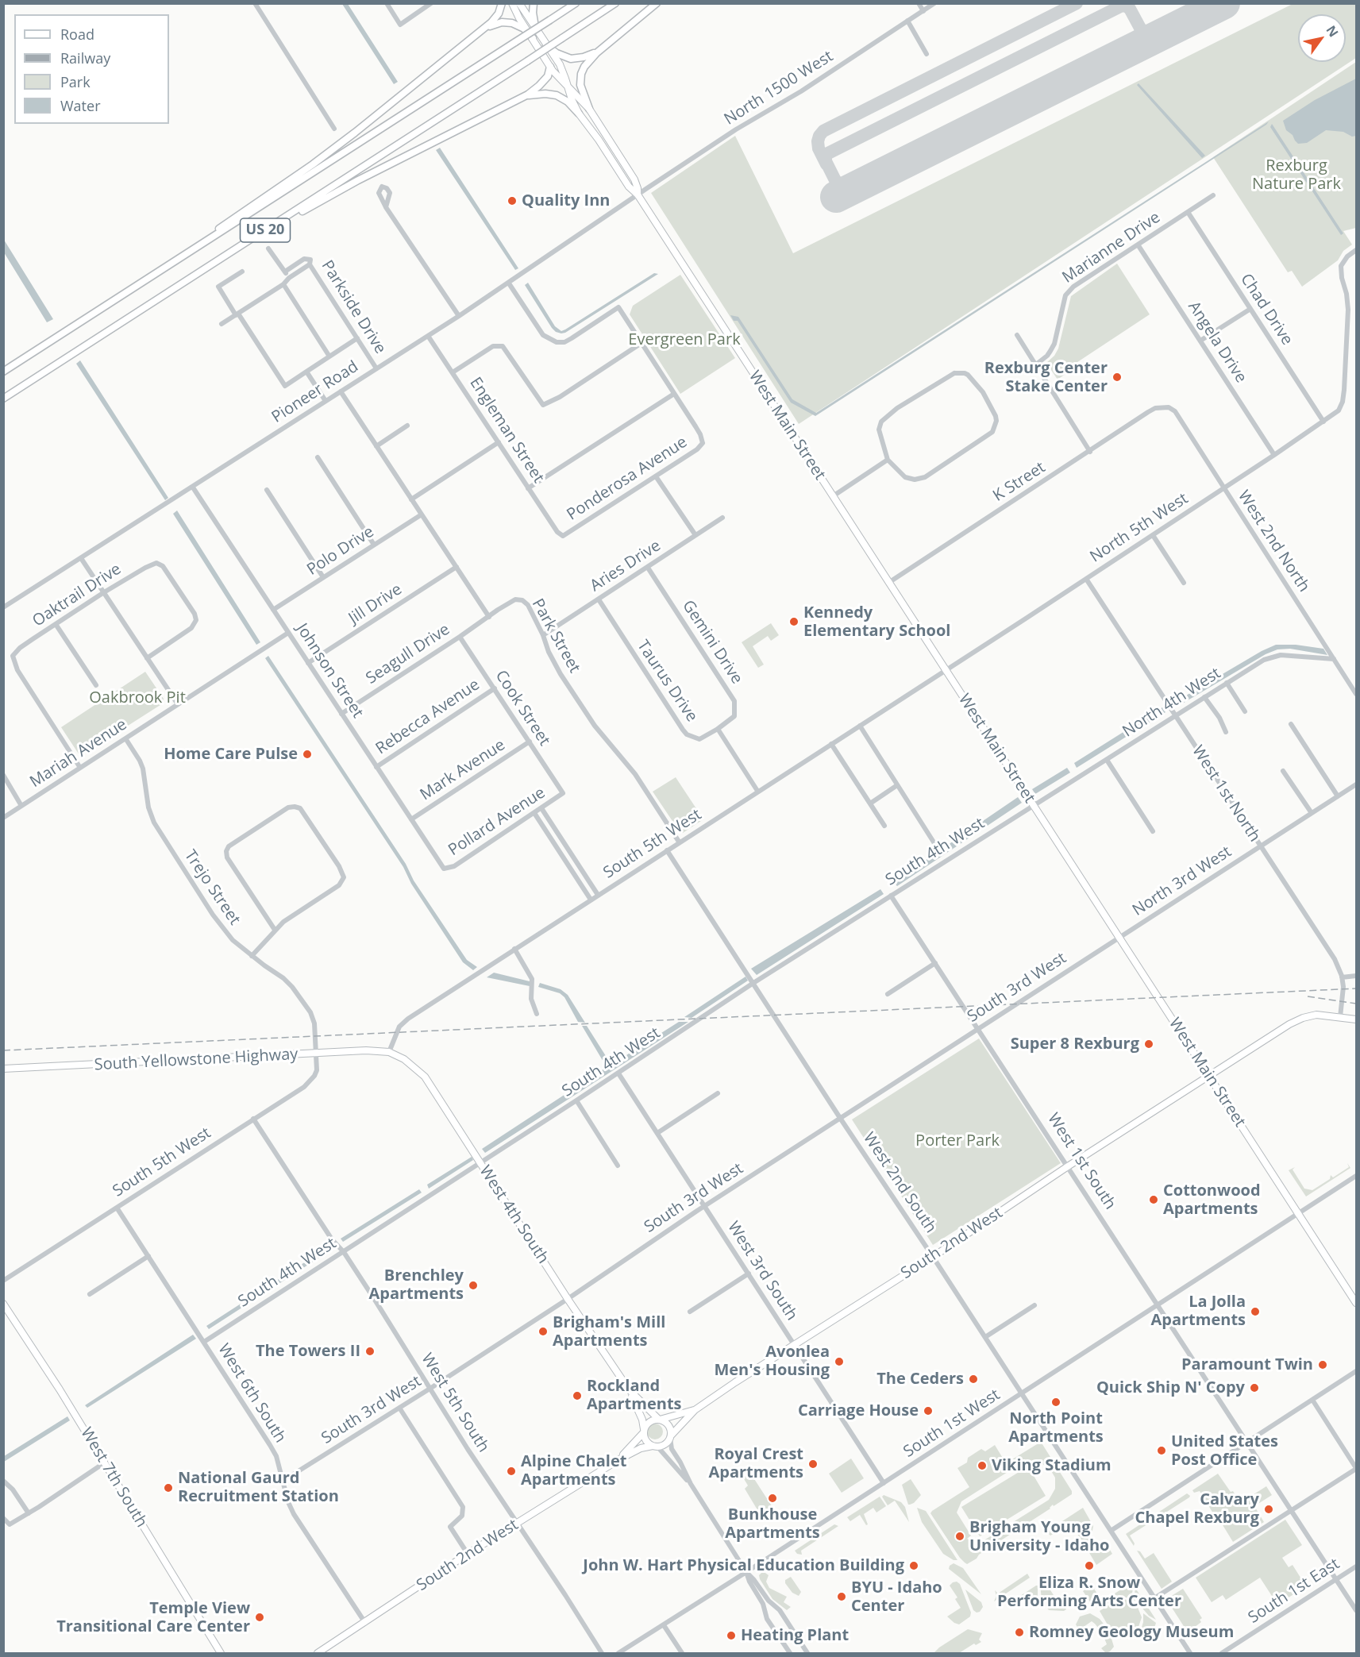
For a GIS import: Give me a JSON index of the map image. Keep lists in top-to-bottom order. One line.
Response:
{"streets":{"highway":["US 20"],"main road":["West Main Street","South Yellowstone Highway","West 4th South","South 2nd West","West 7th South"],"street":["North 1500 West","Marianne Drive","Parkside Drive","Chad Drive","Angela Drive","Pioneer Road","Engleman Street","Ponderosa Avenue","K Street","North 5th West","West 2nd North","Polo Drive","Aries Drive","Oaktrail Drive","Jill Drive","Park Street","Gemini Drive","Seagull Drive","Johnson Street","Taurus Drive","North 4th West","Cook Street","Rebecca Avenue","Mariah Avenue","Mark Avenue","West 1st North","Pollard Avenue","South 5th West","South 4th West","North 3rd West","Trejo Street","South 3rd West","West 1st South","West 2nd South","West 3rd South","West 6th South","West 5th South","South 1st West","South 1st East"]},"crossings":[["North 1500 West","Pioneer Road"],["North 1500 West","West Main Street"],["Marianne Drive","Chad Drive"],["Marianne Drive","Angela Drive"],["Parkside Drive","Pioneer Road"],["Chad Drive","North 5th West"],["Angela Drive","North 5th West"],["Pioneer Road","West Main Street"],["Pioneer Road","Engleman Street"],["Pioneer Road","Johnson Street"],["West Main Street","K Street"],["West Main Street","North 5th West"],["West Main Street","North 4th West"],["West Main Street","South 5th West"],["West Main Street","South 4th West"],["West Main Street","North 3rd West"],["West Main Street","South 3rd West"],["West Main Street","South 2nd West"],["West Main Street","South 1st West"],["Engleman Street","Ponderosa Avenue"],["K Street","West 2nd North"],["North 5th West","West 2nd North"],["North 5th West","West 1st North"],["North 5th West","South 5th West"],["West 2nd North","North 4th West"],["Polo Drive","Johnson Street"],["Aries Drive","Park Street"],["Aries Drive","Gemini Drive"],["Aries Drive","Taurus Drive"],["Oaktrail Drive","Mariah Avenue"],["Jill Drive","Johnson Street"],["Park Street","Seagull Drive"],["Park Street","South 5th West"],["Gemini Drive","Taurus Drive"],["Seagull Drive","Johnson Street"],["Seagull Drive","Cook Street"],["Johnson Street","Rebecca Avenue"],["Johnson Street","Mariah Avenue"],["Johnson Street","Mark Avenue"],["Johnson Street","Pollard Avenue"],["Taurus Drive","South 5th West"],["North 4th West","West 1st North"],["North 4th West","South 4th West"],["Cook Street","Rebecca Avenue"],["Cook Street","Mark Avenue"],["Cook Street","Pollard Avenue"],["Mariah Avenue","Trejo Street"],["West 1st North","North 3rd West"],["West 1st North","South 2nd West"],["South 5th West","Trejo Street"],["South 5th West","South Yellowstone Highway"],["South 5th West","West 2nd South"],["South 5th West","West 4th South"],["South 5th West","West 6th South"],["South 5th West","West 5th South"],["South 4th West","West 1st South"],["South 4th West","West 2nd South"],["South 4th West","West 4th South"],["South 4th West","West 3rd South"],["South 4th West","West 6th South"],["South 4th West","West 5th South"],["North 3rd West","South 3rd West"],["Trejo Street","South Yellowstone Highway"],["South 3rd West","West 1st South"],["South 3rd West","West 2nd South"],["South 3rd West","West 4th South"],["South 3rd West","West 3rd South"],["South 3rd West","West 6th South"],["South 3rd West","West 5th South"],["South Yellowstone Highway","West 4th South"],["West 1st South","South 2nd West"],["West 1st South","South 1st West"],["West 1st South","South 1st East"],["West 2nd South","South 2nd West"],["West 2nd South","South 1st West"],["West 4th South","South 2nd West"],["South 2nd West","West 3rd South"],["South 2nd West","West 6th South"],["South 2nd West","West 5th South"],["West 3rd South","South 1st West"]],"parks":["Rexburg Nature Park","Evergreen Park","Oakbrook Pit","Porter Park"],"places":["Quality Inn","Rexburg Center Stake Center","Kennedy Elementary School","Home Care Pulse","Super 8 Rexburg","Cottonwood Apartments","Brenchley Apartments","La Jolla Apartments","Brigham's Mill Apartments","The Towers II","Avonlea Men's Housing","Paramount Twin","The Ceders","Quick Ship N' Copy","Rockland Apartments","North Point Apartments","Carriage House","United States Post Office","Royal Crest Apartments","Viking Stadium","Alpine Chalet Apartments","National Gaurd Recruitment Station","Bunkhouse Apartments","Calvary Chapel Rexburg","Brigham Young University - Idaho","John W. Hart Physical Education Building","Eliza R. Snow Performing Arts Center","BYU - Idaho Center","Temple View Transitional Care Center","Romney Geology Museum","Heating Plant"],"legend":["Road","Railway","Park","Water"],"north":"top right"}
